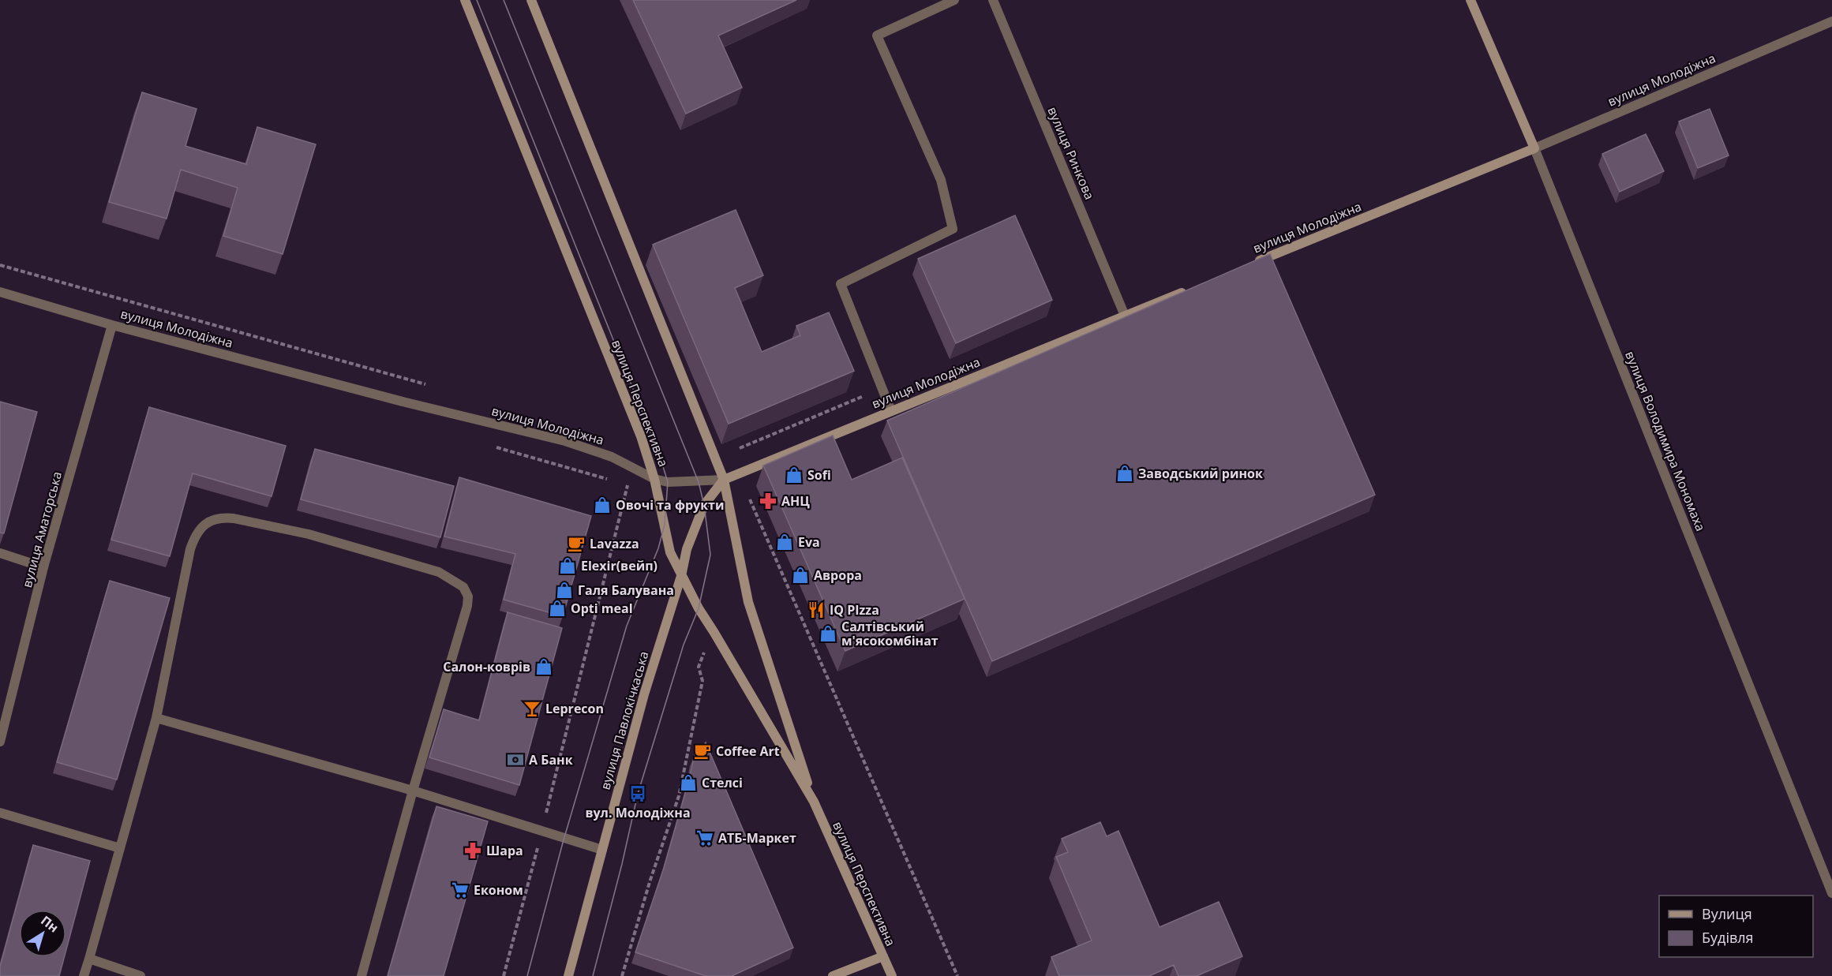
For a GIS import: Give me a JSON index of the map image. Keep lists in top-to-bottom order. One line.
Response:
{"streets":{"street":["вулиця Молодіжна","вулиця Ринкова","вулиця Перспективна","вулиця Володимира Мономаха","вулиця Аматорська","вулиця Павлокічкаська"]},"crossings":[["вулиця Молодіжна","вулиця Ринкова"],["вулиця Молодіжна","вулиця Перспективна"],["вулиця Молодіжна","вулиця Володимира Мономаха"],["вулиця Молодіжна","вулиця Аматорська"],["вулиця Молодіжна","вулиця Павлокічкаська"],["вулиця Перспективна","вулиця Павлокічкаська"]],"places":{"shop":["Заводський ринок","Sofi","Овочі та фрукти","Eva","Elexir(вейп)","Аврора","Галя Балувана","Opti meal","Салтівський м'ясокомбінат","Салон-коврів","Стелсі"],"pharmacy":["АНЦ","Шара"],"cafe":["Lavazza","Coffee Art"],"restaurant":["IQ PIzza"],"bar":["Leprecon"],"bank":["А Банк"],"bus stop":["вул. Молодіжна"],"supermarket":["АТБ-Маркет","Економ"]},"legend":["Вулиця","Будівля"],"north":"top right"}
